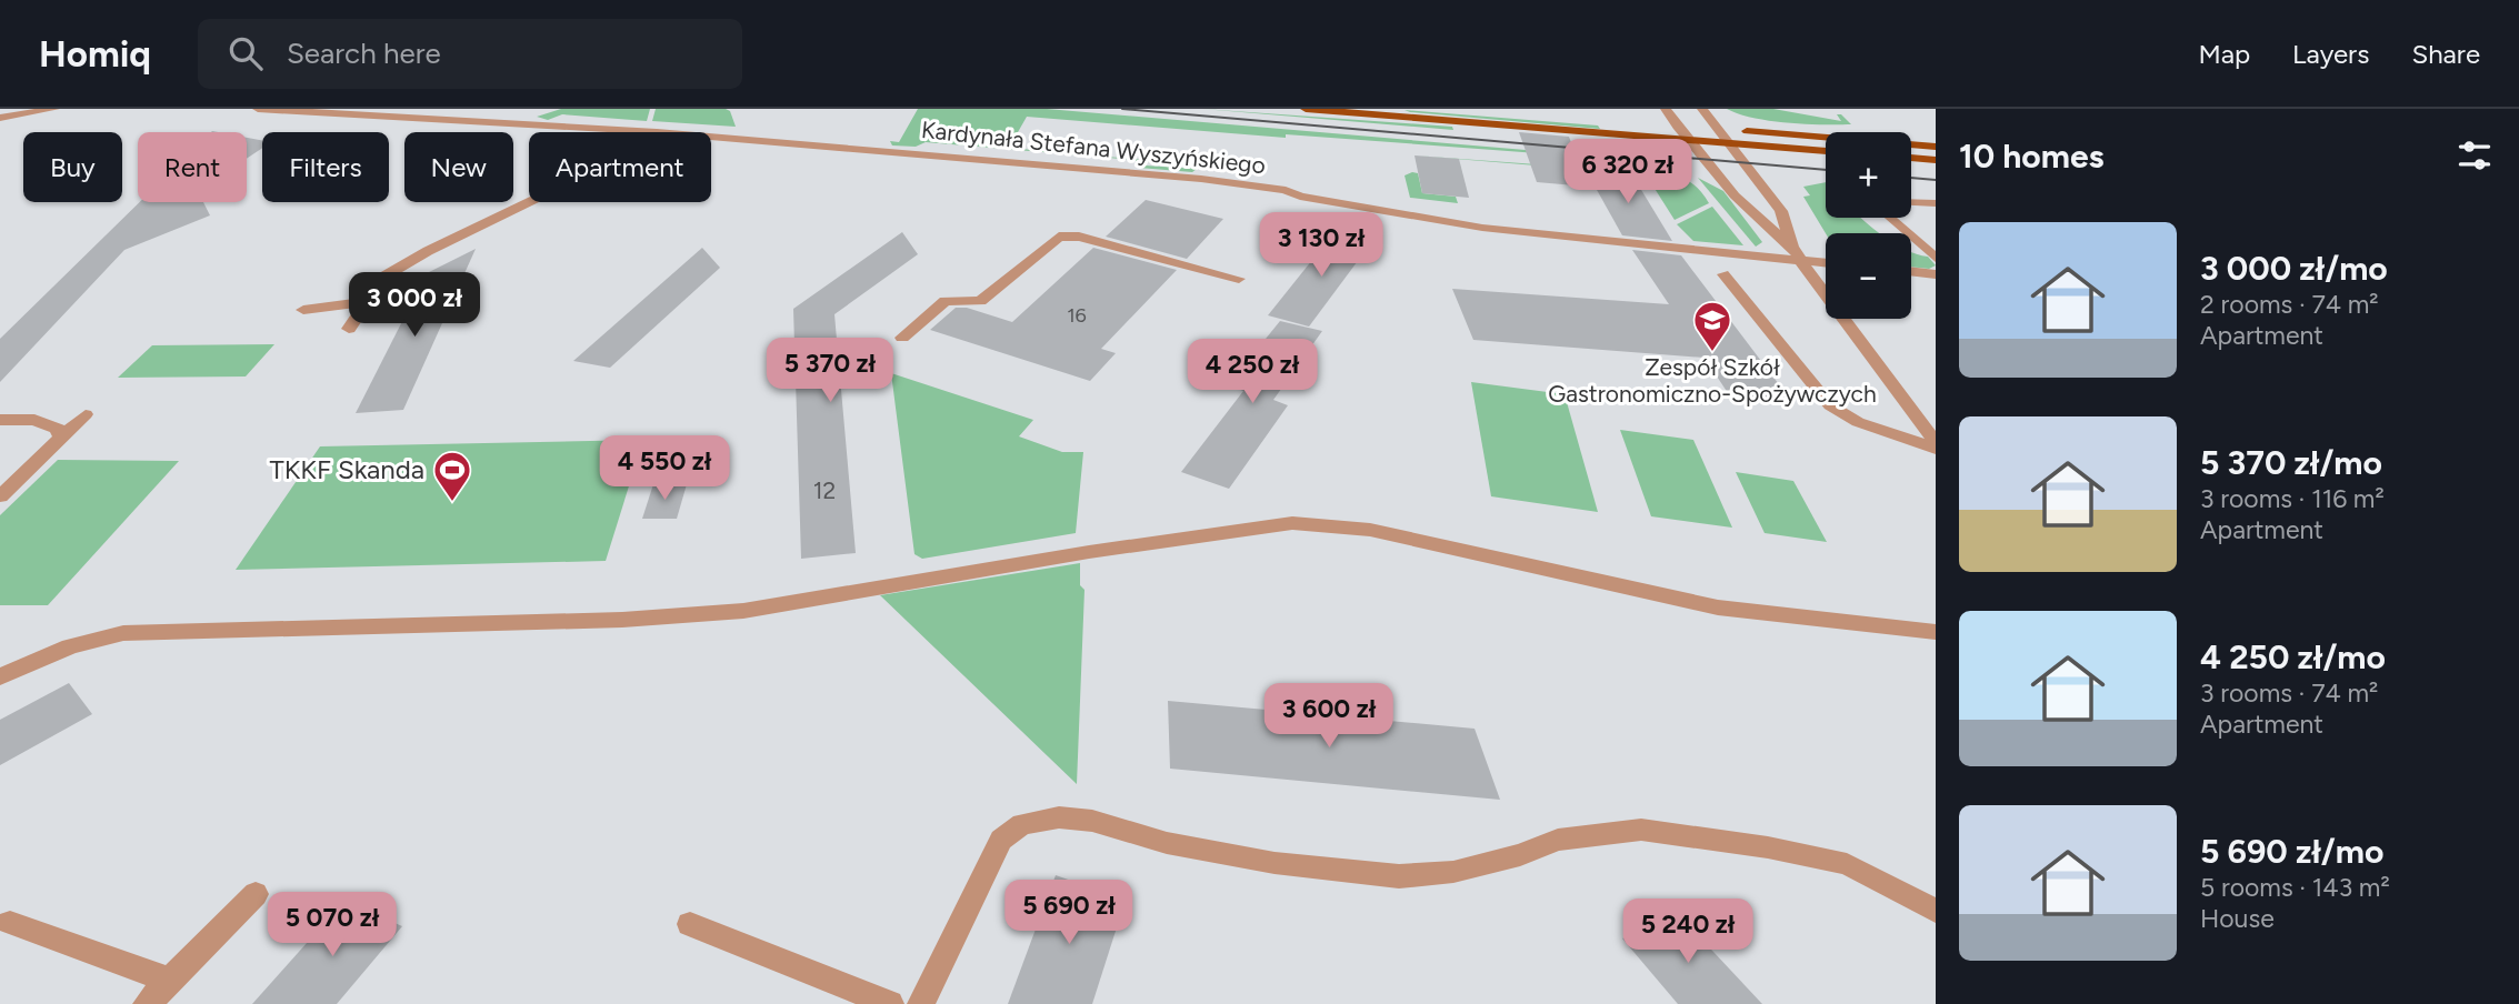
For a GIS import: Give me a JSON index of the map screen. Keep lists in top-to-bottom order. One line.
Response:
{"streets":{"street":["Kardynała Stefana Wyszyńskiego"]},"places":{"school or university":["Zespół Szkół Gastronomiczno-Spożywczych"],"sports":["TKKF Skanda"]},"house_numbers":["16","12"],"page":{"header":"Homiq","search":"Search here","nav":["Map","Layers","Share"],"heading":"10 homes","map_buttons":["+","−"],"chip":["Buy","Rent","Filters","New","Apartment"],"price":["6 320 zł","3 130 zł","3 000 zł","5 370 zł","4 250 zł","4 550 zł","3 600 zł","5 690 zł","5 070 zł","5 240 zł"],"list":[{"name":"3 000 zł/mo","note":"2 rooms · 74 m² · Apartment"},{"name":"5 370 zł/mo","note":"3 rooms · 116 m² · Apartment"},{"name":"4 250 zł/mo","note":"3 rooms · 74 m² · Apartment"},{"name":"5 690 zł/mo","note":"5 rooms · 143 m² · House"}]}}
